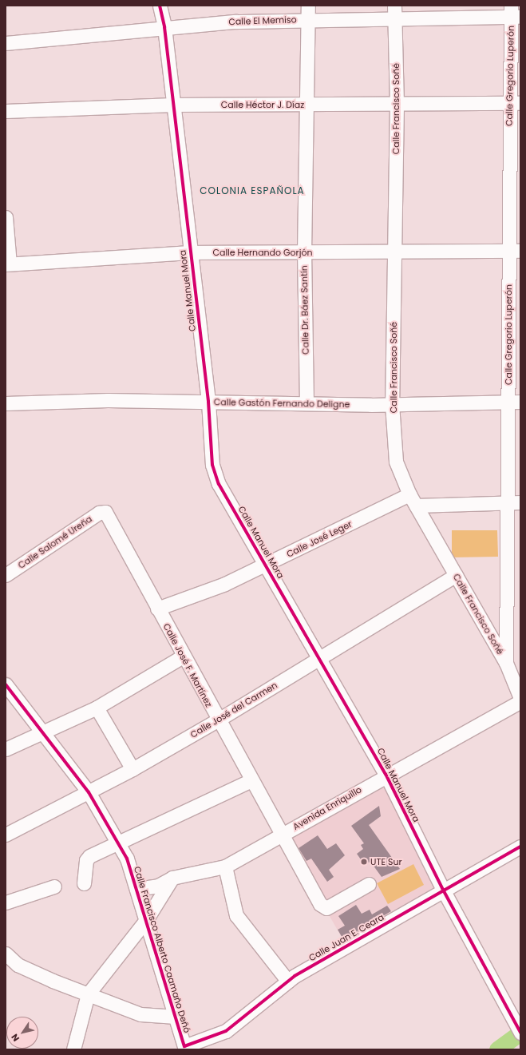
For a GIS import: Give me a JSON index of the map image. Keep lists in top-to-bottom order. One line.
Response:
{"streets":{"street":["Calle El Memiso","Calle Gregorio Luperón","Calle Héctor J. Díaz","Calle Francisco Soñé","Calle Hernando Gorjón","Calle Manuel Mora","Calle Dr. Báez Santín","Calle Gastón Fernando Deligne","Calle José Leger","Calle Salomé Ureña","Calle José F. Martínez","Calle José del Carmen","Avenida Enriquillo","Calle Juan E. Ceara","Calle Francisco Alberto Caamaño Deñó"]},"crossings":[["Calle El Memiso","Calle Gregorio Luperón"],["Calle El Memiso","Calle Francisco Soñé"],["Calle El Memiso","Calle Manuel Mora"],["Calle El Memiso","Calle Dr. Báez Santín"],["Calle Gregorio Luperón","Calle Héctor J. Díaz"],["Calle Gregorio Luperón","Calle Francisco Soñé"],["Calle Gregorio Luperón","Calle Hernando Gorjón"],["Calle Gregorio Luperón","Calle Gastón Fernando Deligne"],["Calle Gregorio Luperón","Calle José Leger"],["Calle Héctor J. Díaz","Calle Francisco Soñé"],["Calle Héctor J. Díaz","Calle Manuel Mora"],["Calle Héctor J. Díaz","Calle Dr. Báez Santín"],["Calle Francisco Soñé","Calle Hernando Gorjón"],["Calle Francisco Soñé","Calle Gastón Fernando Deligne"],["Calle Francisco Soñé","Calle José Leger"],["Calle Francisco Soñé","Calle José del Carmen"],["Calle Hernando Gorjón","Calle Manuel Mora"],["Calle Hernando Gorjón","Calle Dr. Báez Santín"],["Calle Manuel Mora","Calle Gastón Fernando Deligne"],["Calle Manuel Mora","Calle José Leger"],["Calle Manuel Mora","Calle José del Carmen"],["Calle Manuel Mora","Avenida Enriquillo"],["Calle Manuel Mora","Calle Juan E. Ceara"],["Calle Dr. Báez Santín","Calle Gastón Fernando Deligne"],["Calle José Leger","Calle José F. Martínez"],["Calle Salomé Ureña","Calle José F. Martínez"],["Calle José F. Martínez","Calle José del Carmen"],["Calle José F. Martínez","Avenida Enriquillo"],["Calle José del Carmen","Calle Francisco Alberto Caamaño Deñó"],["Avenida Enriquillo","Calle Francisco Alberto Caamaño Deñó"],["Calle Juan E. Ceara","Calle Francisco Alberto Caamaño Deñó"]],"districts":["COLONIA ESPAÑOLA"],"places":["UTE Sur"],"north":"bottom left"}
